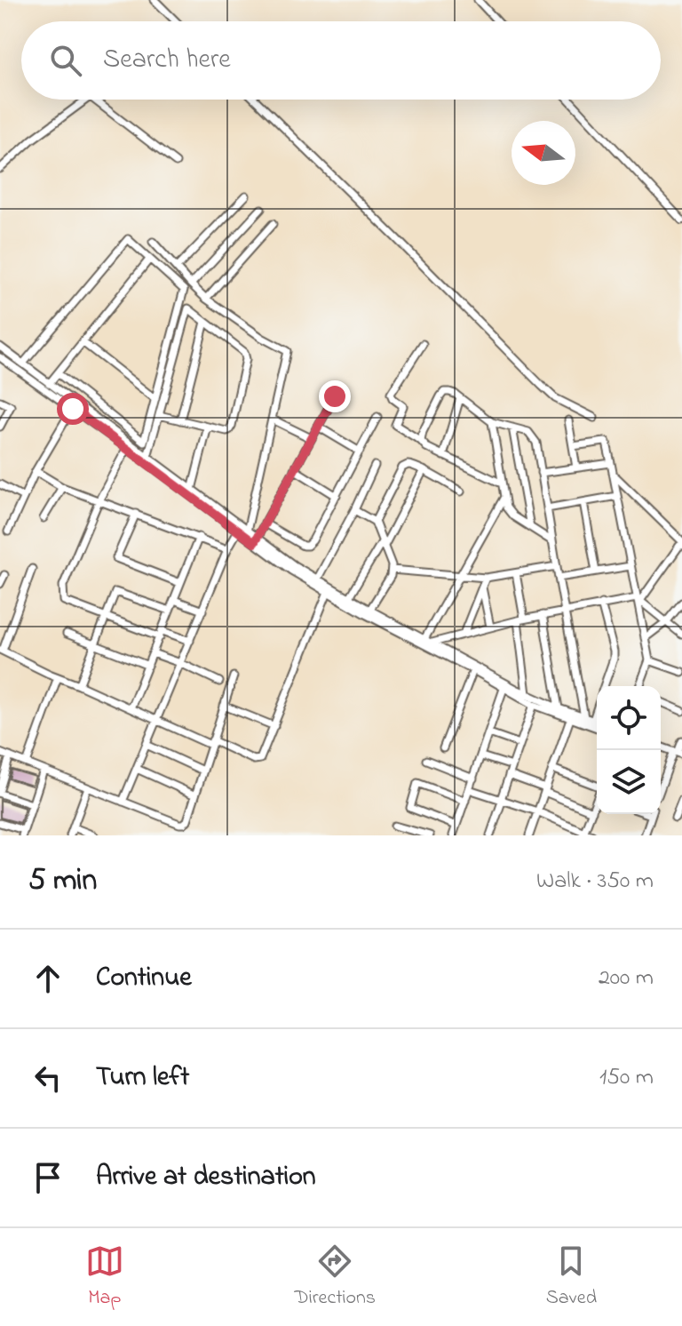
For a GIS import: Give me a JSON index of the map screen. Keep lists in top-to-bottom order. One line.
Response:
{"north":"left","page":{"search":"Search here","heading":["5 min","Walk · 350 m"],"list":[["Continue","200 m"],["Turn left","150 m"],"Arrive at destination"],"nav":["Map","Directions","Saved"]}}
